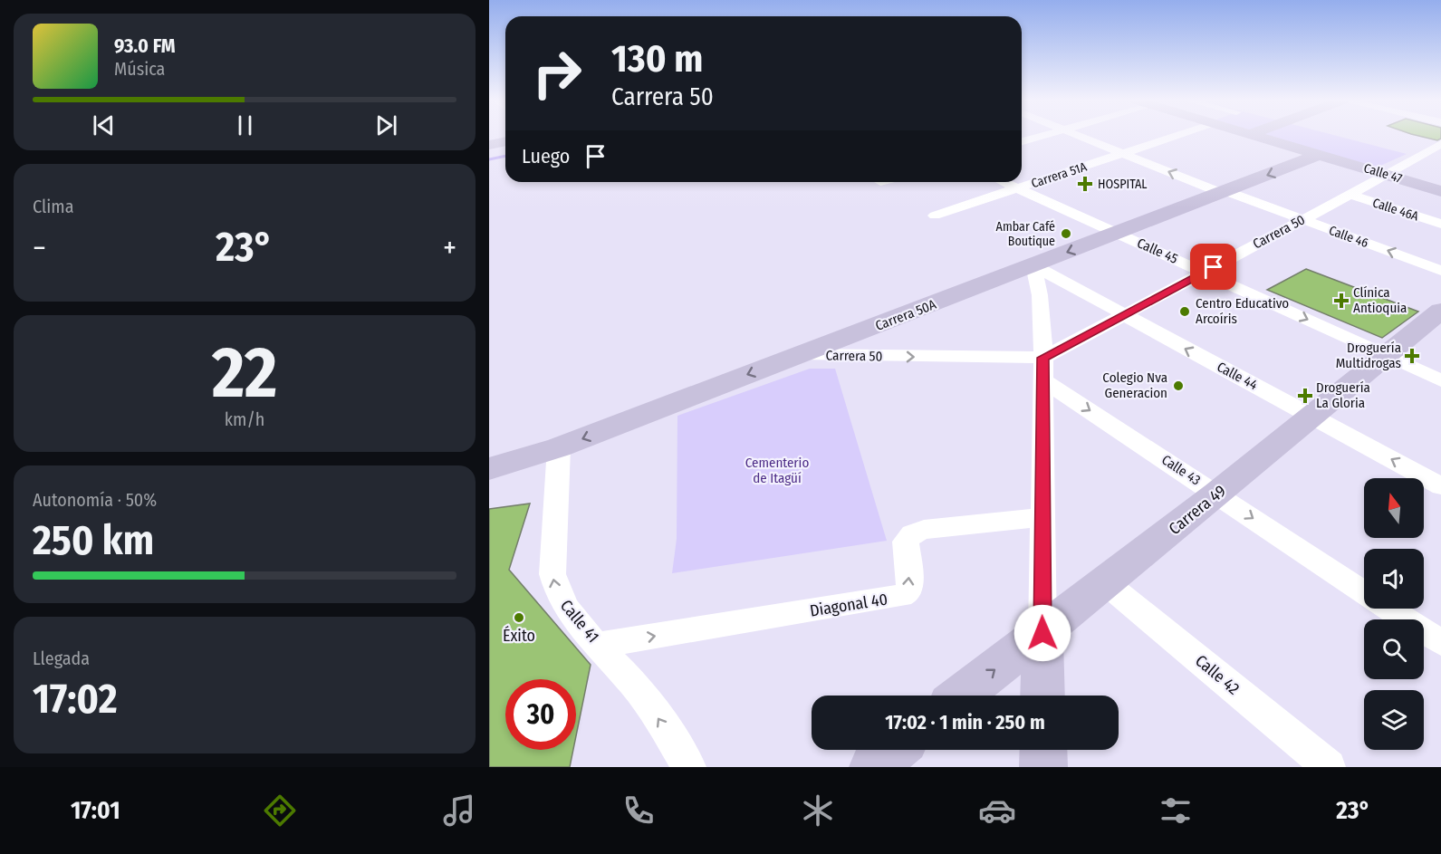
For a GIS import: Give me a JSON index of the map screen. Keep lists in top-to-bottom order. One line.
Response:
{"streets":{"main road":["Calle 47","Carrera 50A","Carrera 49"],"street":["Carrera 51A","Calle 46A","Carrera 50","Calle 46","Calle 45","Calle 44","Calle 43","Diagonal 40","Calle 41","Calle 42"]},"crossings":[["Calle 47","Carrera 50"],["Calle 47","Carrera 50A"],["Carrera 51A","Calle 46"],["Carrera 51A","Calle 45"],["Calle 46A","Carrera 50"],["Carrera 50","Calle 46"],["Carrera 50","Calle 45"],["Carrera 50","Carrera 50A"],["Carrera 50","Calle 44"],["Carrera 50","Calle 43"],["Calle 46","Carrera 50A"],["Calle 45","Carrera 50A"],["Calle 45","Carrera 49"],["Carrera 50A","Calle 44"],["Carrera 50A","Calle 41"],["Calle 44","Carrera 49"],["Calle 43","Carrera 49"],["Carrera 49","Calle 42"],["Diagonal 40","Calle 41"]],"one_way":["Calle 46","Calle 45","Carrera 50A","Calle 44","Calle 43","Diagonal 40","Calle 41"],"parks":["Cementerio de Itagüí"],"places":{"health":["HOSPITAL","Clínica Antioquia","Droguería Multidrogas","Droguería La Gloria"],"other":["Ambar Café Boutique","Centro Educativo Arcoíris","Colegio Nva Generacion","Éxito"]},"north":"top","page":{"turn":["130 m","Carrera 50"],"song":["93.0 FM","Música"],"then":"Luego","tile":["Clima",["22","km/h"],["Autonomía · 50%","250 km"],["Llegada","17:02"]],"heat":["−","23°","+"],"limit":"30","trip":"17:02 · 1 min · 250 m","tabs":["17:01","23°"]}}
